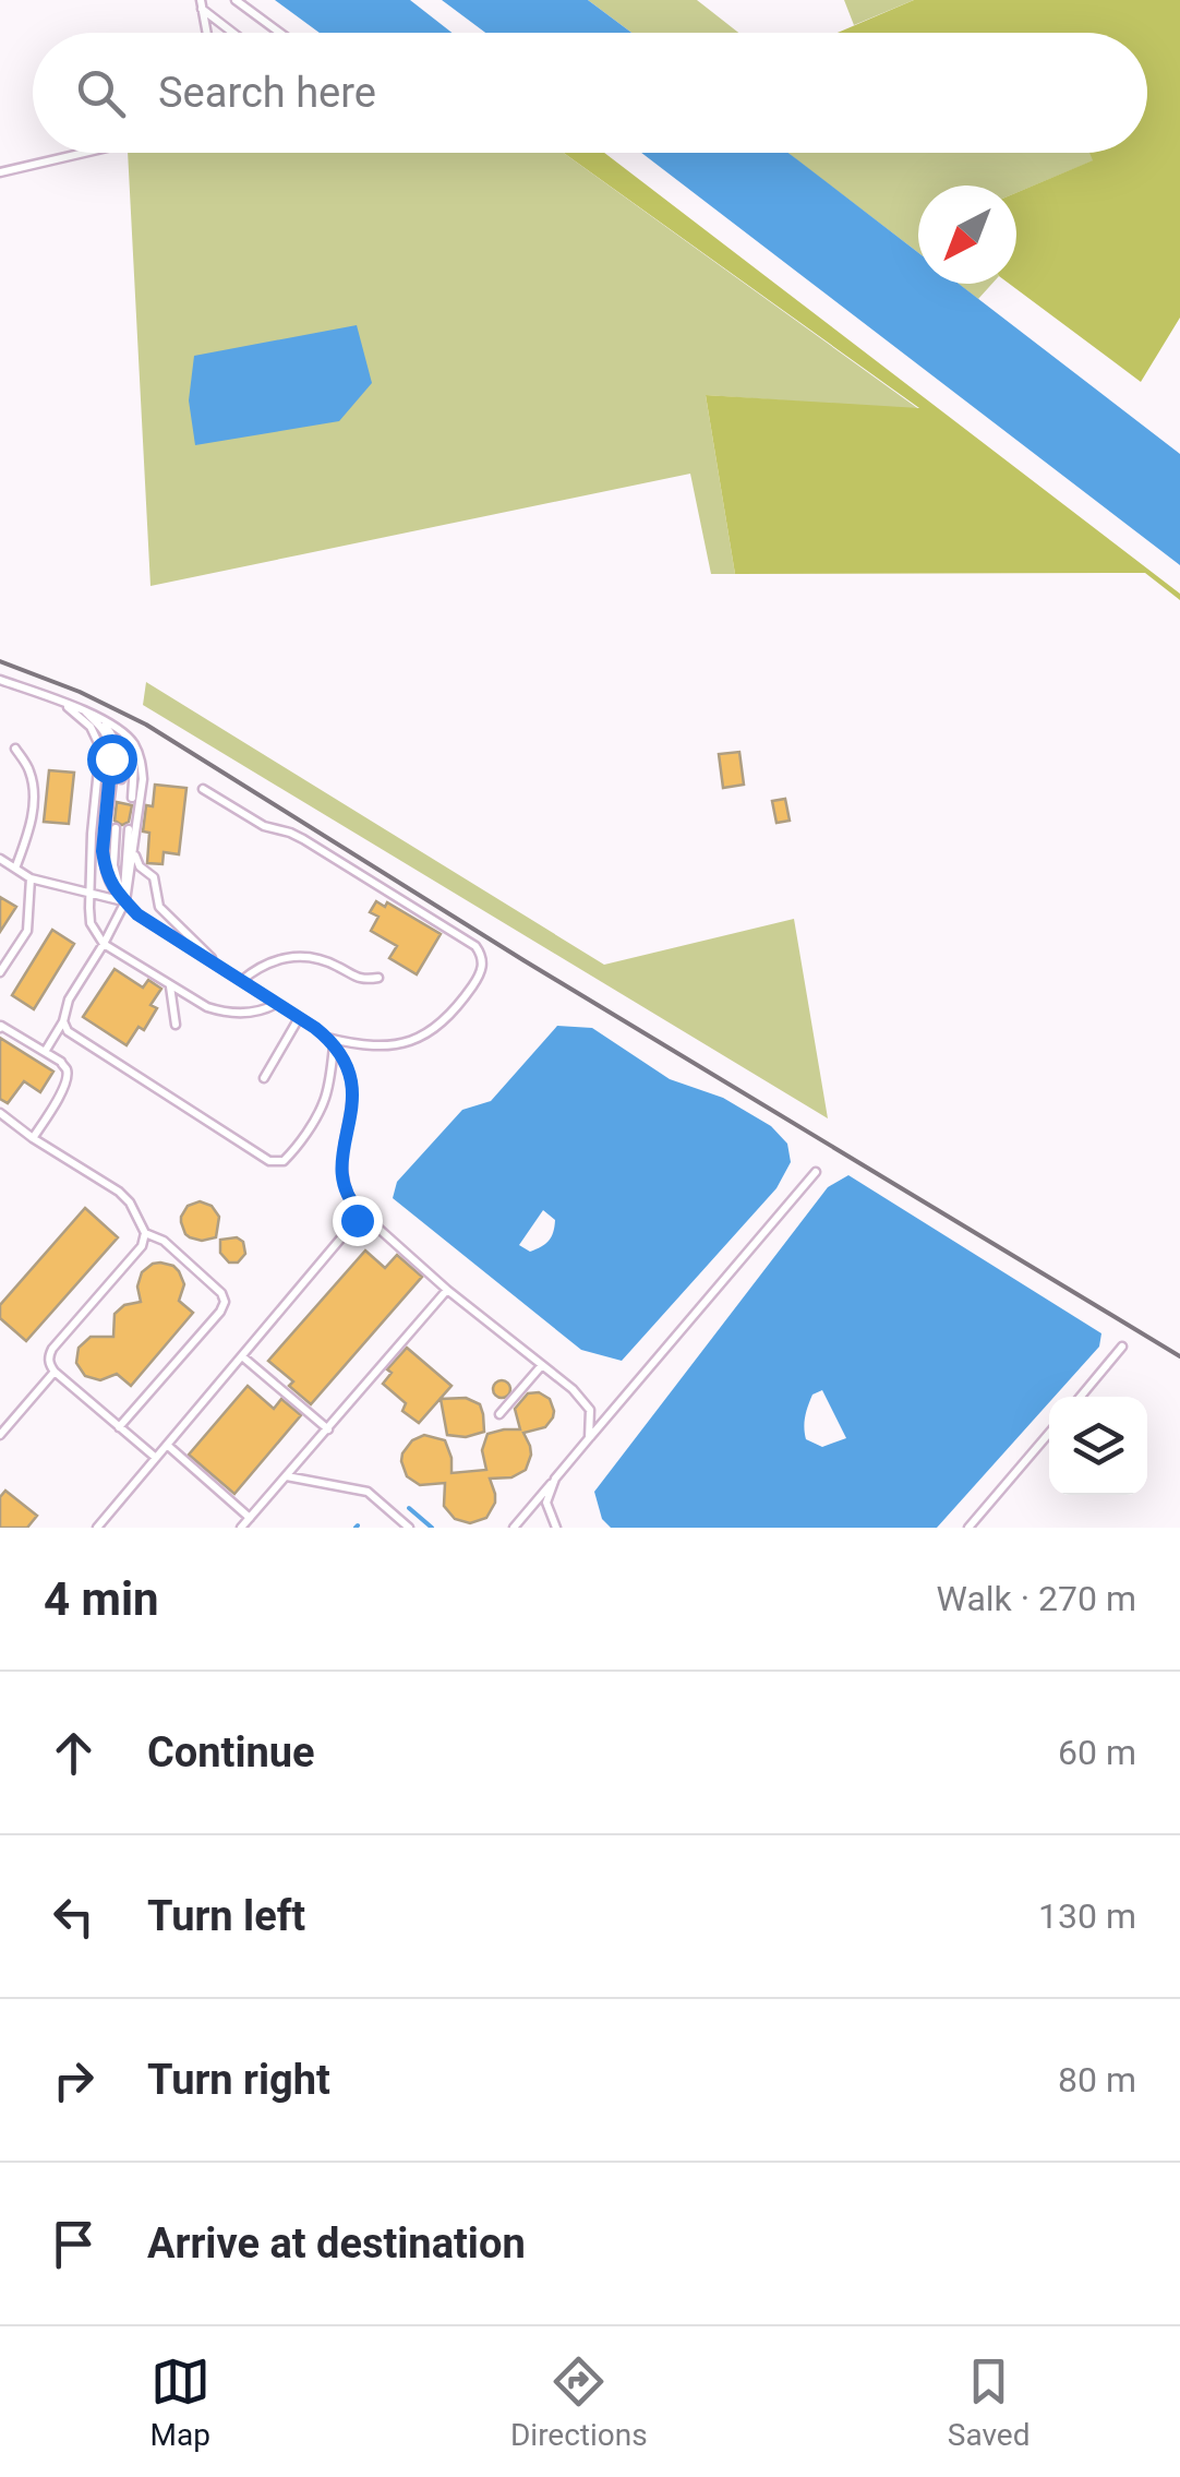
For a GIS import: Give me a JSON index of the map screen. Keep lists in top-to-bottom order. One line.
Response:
{"north":"bottom left","page":{"search":"Search here","heading":["4 min","Walk · 270 m"],"list":[["Continue","60 m"],["Turn left","130 m"],["Turn right","80 m"],"Arrive at destination"],"nav":["Map","Directions","Saved"]}}
